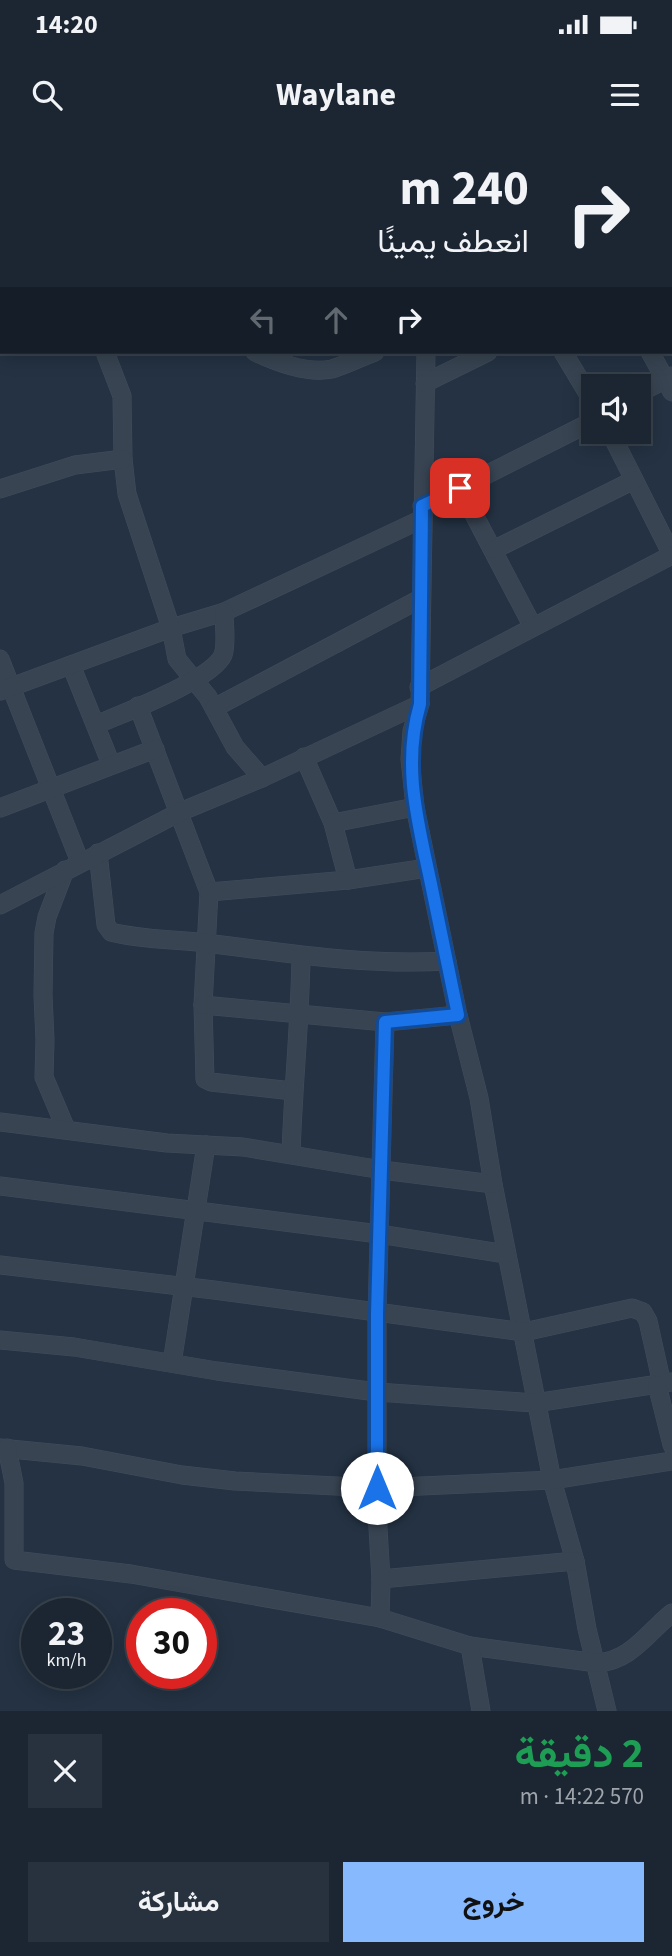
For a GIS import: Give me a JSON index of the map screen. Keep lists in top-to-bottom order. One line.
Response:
{"page":{"status":"14:20","header":"Waylane","turn":["240 m","انعطف يمينًا"],"speed":"23 km/h","limit":"30","heading":["2 دقيقة","570 m · 14:22"],"buttons":["خروج","مشاركة"]}}
